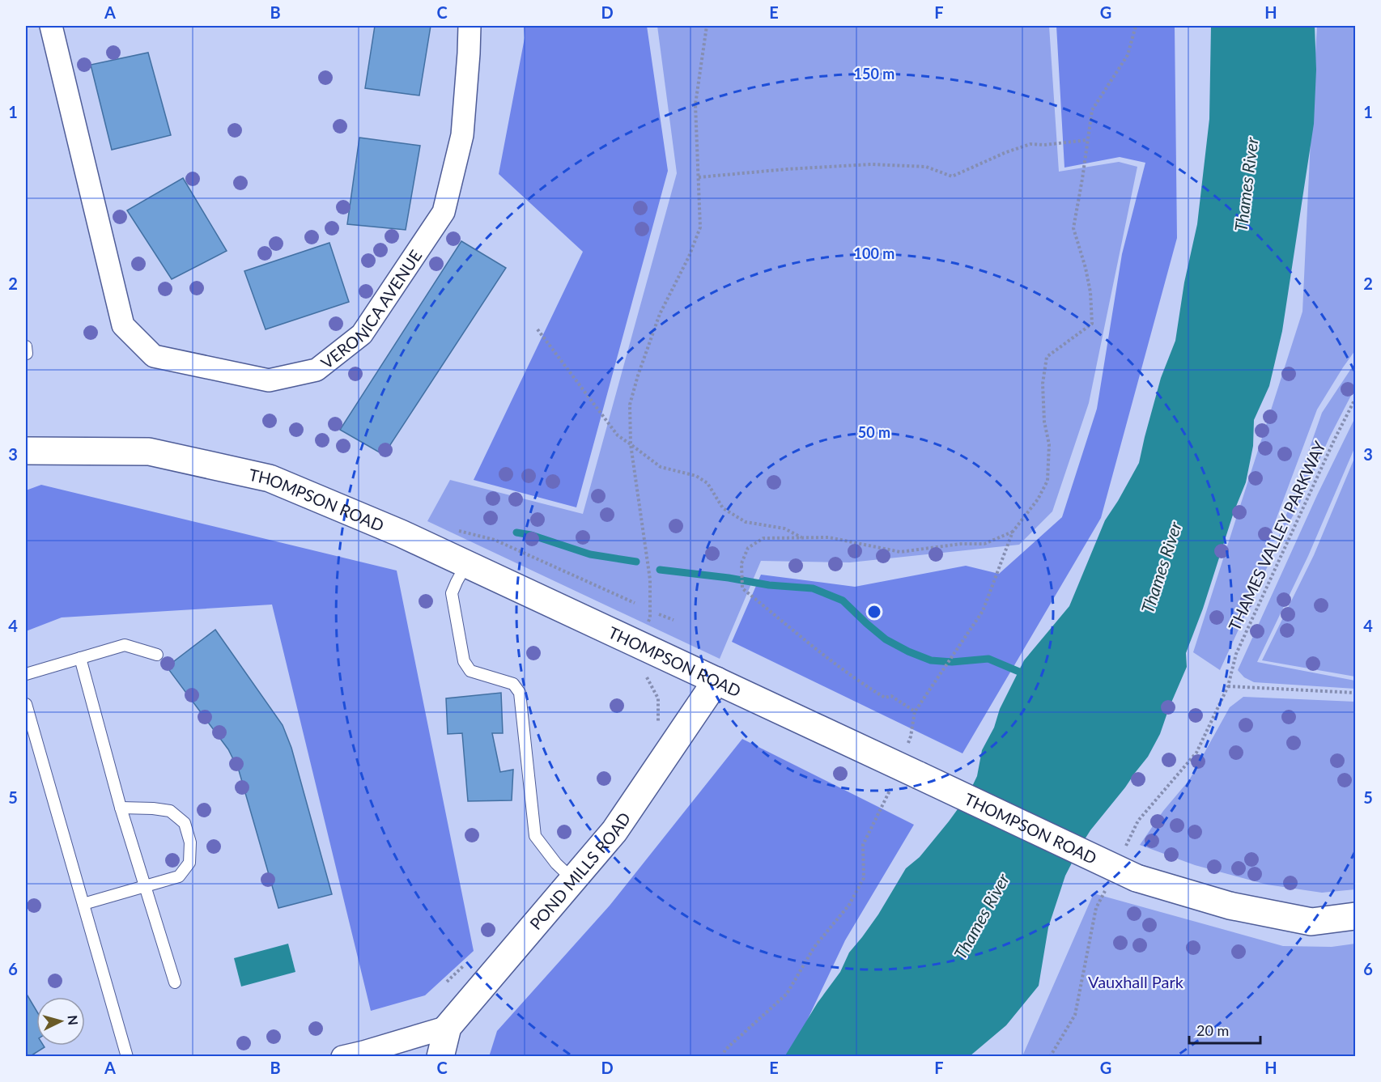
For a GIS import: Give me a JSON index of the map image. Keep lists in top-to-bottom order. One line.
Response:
{"streets":{"street":["VERONICA AVENUE","THOMPSON ROAD","POND MILLS ROAD"],"path":["THAMES VALLEY PARKWAY"]},"crossings":[["THOMPSON ROAD","POND MILLS ROAD"]],"water":["Thames River"],"parks":["Vauxhall Park"],"scale_bar":"20 m","north":"right","grid":{"columns":["A","B","C","D","E","F","G","H"],"rows":["1","2","3","4","5","6"]},"rings":["150 m","100 m","50 m"]}
